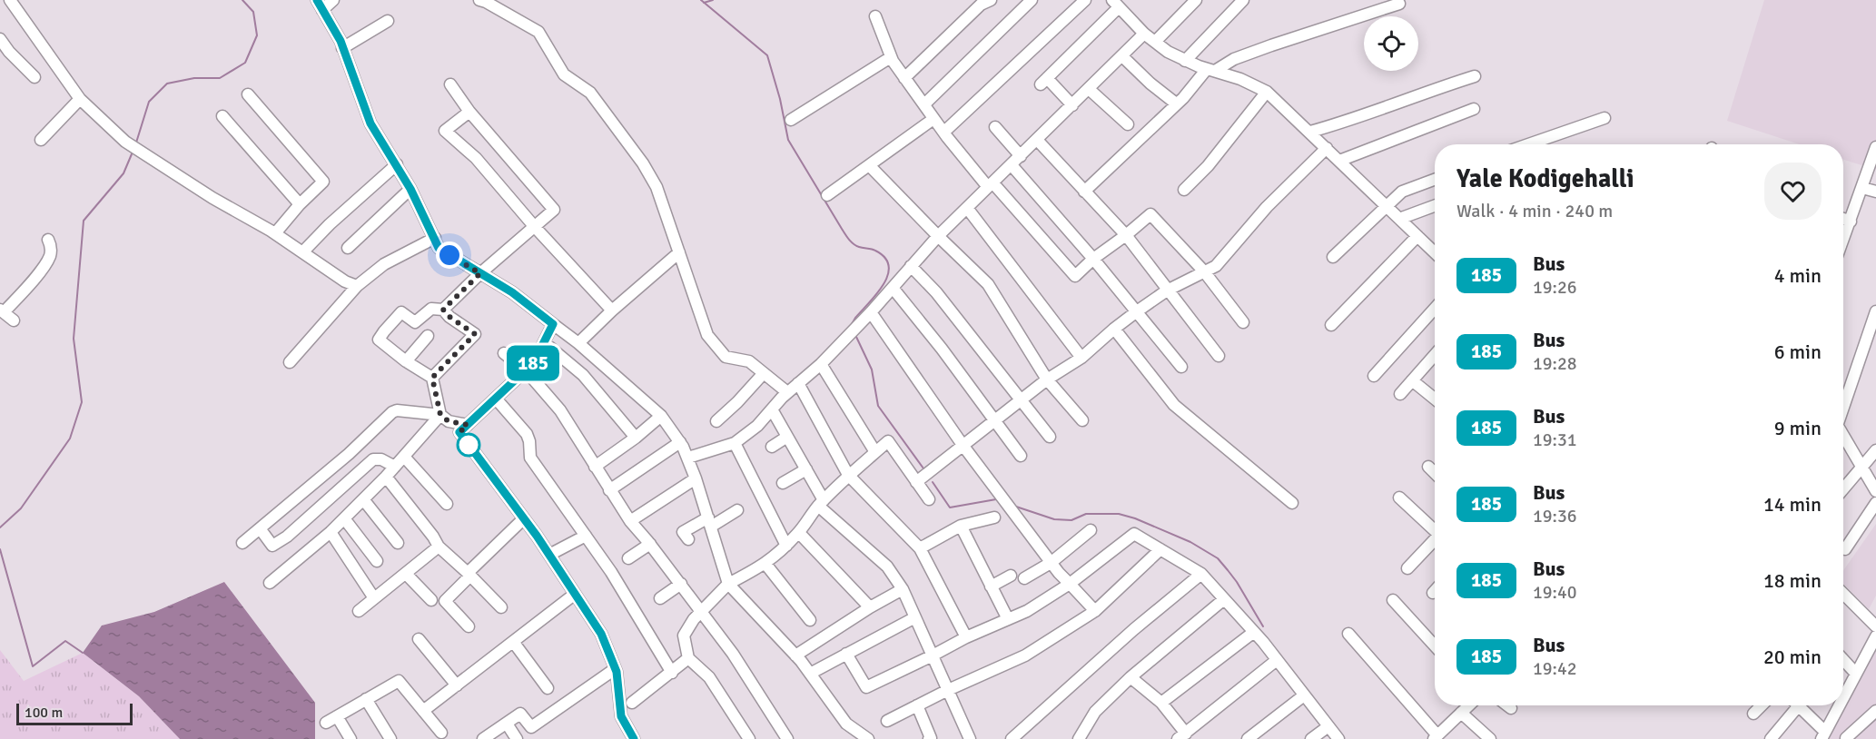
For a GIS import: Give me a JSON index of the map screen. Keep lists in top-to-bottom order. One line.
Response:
{"lines":["bus line 185"],"scale_bar":"100 m","page":{"on_map":"185","heading":["Yale Kodigehalli","Walk · 4 min · 240 m"],"list":[{"mark":"185","name":"Bus","note":"19:26","value":"4 min"},{"mark":"185","name":"Bus","note":"19:28","value":"6 min"},{"mark":"185","name":"Bus","note":"19:31","value":"9 min"},{"mark":"185","name":"Bus","note":"19:36","value":"14 min"},{"mark":"185","name":"Bus","note":"19:40","value":"18 min"},{"mark":"185","name":"Bus","note":"19:42","value":"20 min"}],"scale":"100 m"}}
